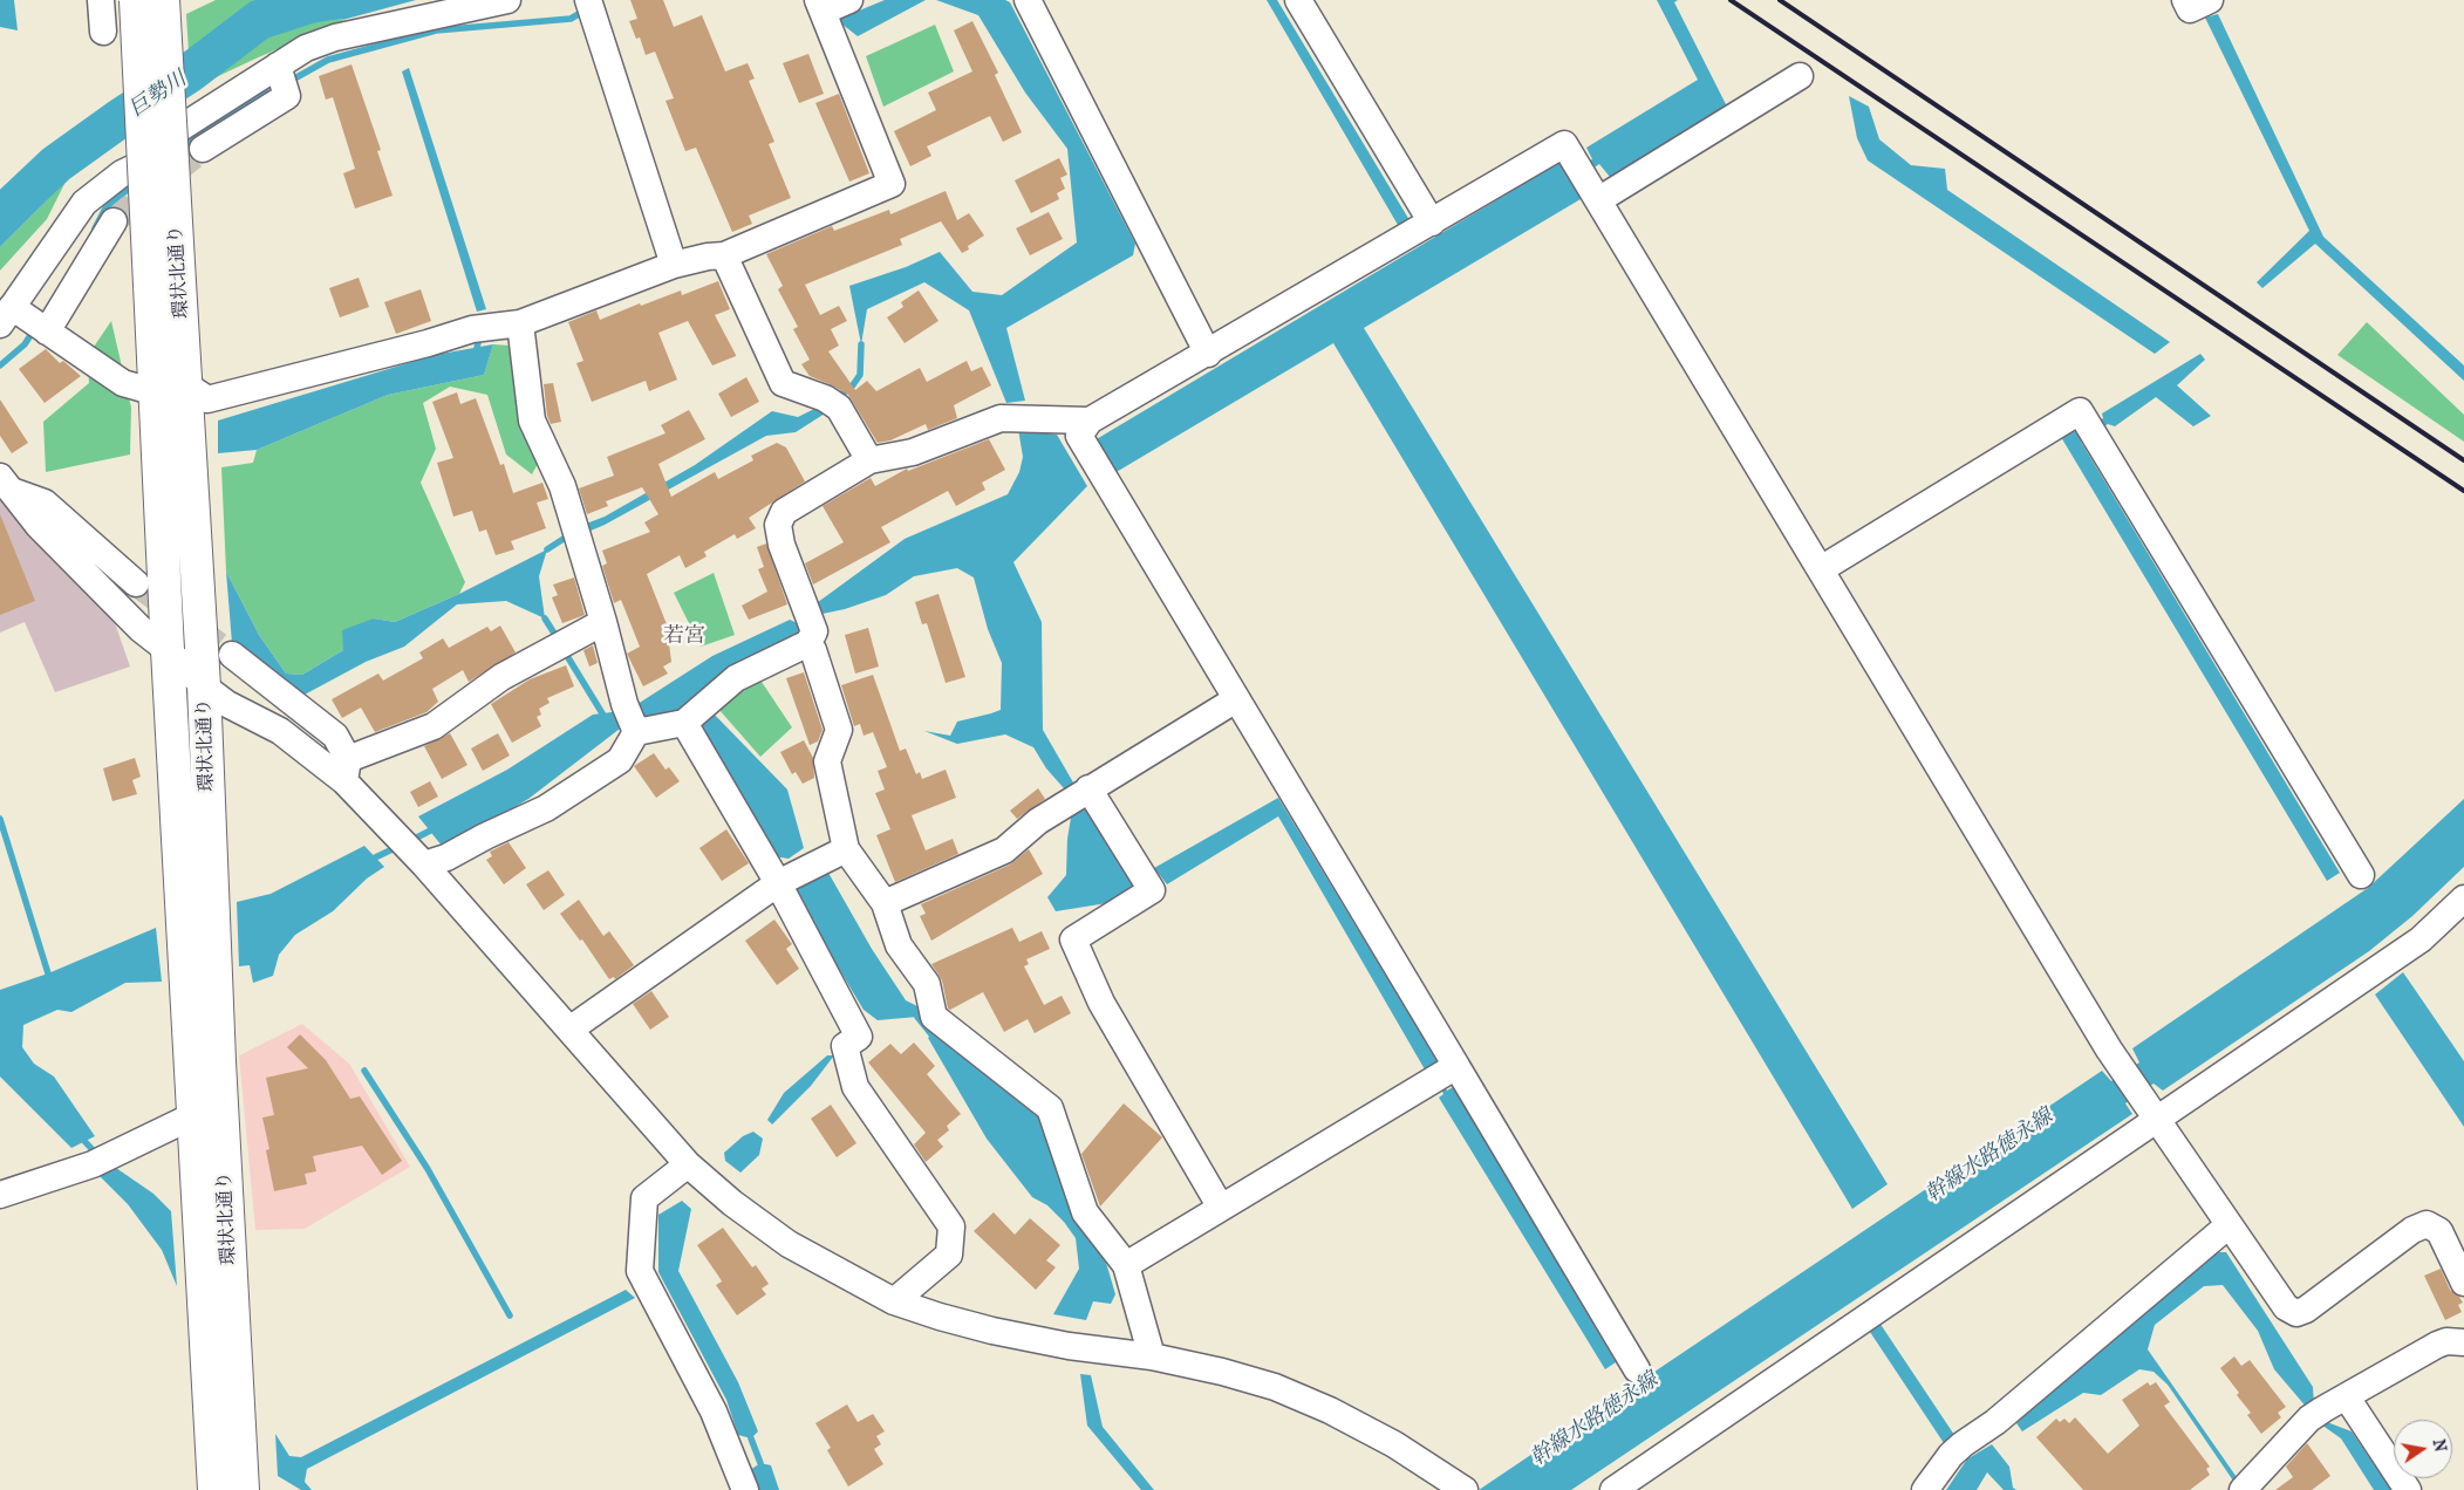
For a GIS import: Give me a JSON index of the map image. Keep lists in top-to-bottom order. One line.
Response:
{"streets":{"highway":["環状北通り"]},"districts":["若宮"],"water":["巨勢川","幹線水路徳永線"],"north":"right"}
